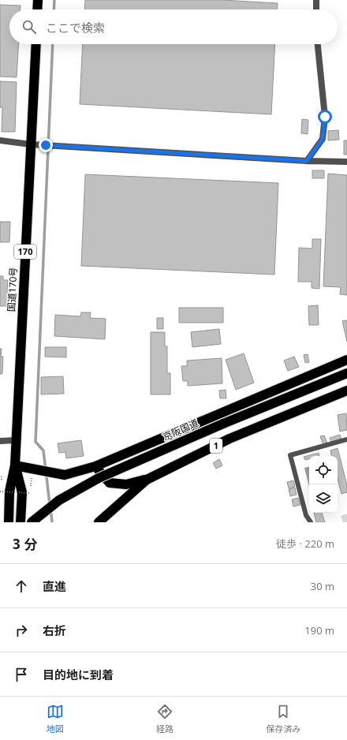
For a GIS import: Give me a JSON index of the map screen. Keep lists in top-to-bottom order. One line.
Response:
{"streets":{"highway":["170","国道170号","京阪国道","1"]},"page":{"search":"ここで検索","heading":["3 分","徒歩 · 220 m"],"list":[["直進","30 m"],["右折","190 m"],"目的地に到着"],"nav":["地図","経路","保存済み"]}}
